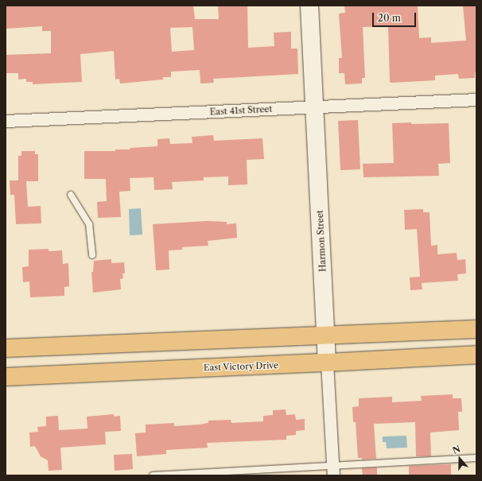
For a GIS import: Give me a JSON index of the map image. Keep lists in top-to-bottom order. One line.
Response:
{"streets":{"main road":["Harmon Street","East Victory Drive"],"street":["East 41st Street"]},"crossings":[["East 41st Street","Harmon Street"],["Harmon Street","East Victory Drive"]],"scale_bar":"20 m","north":"top"}
